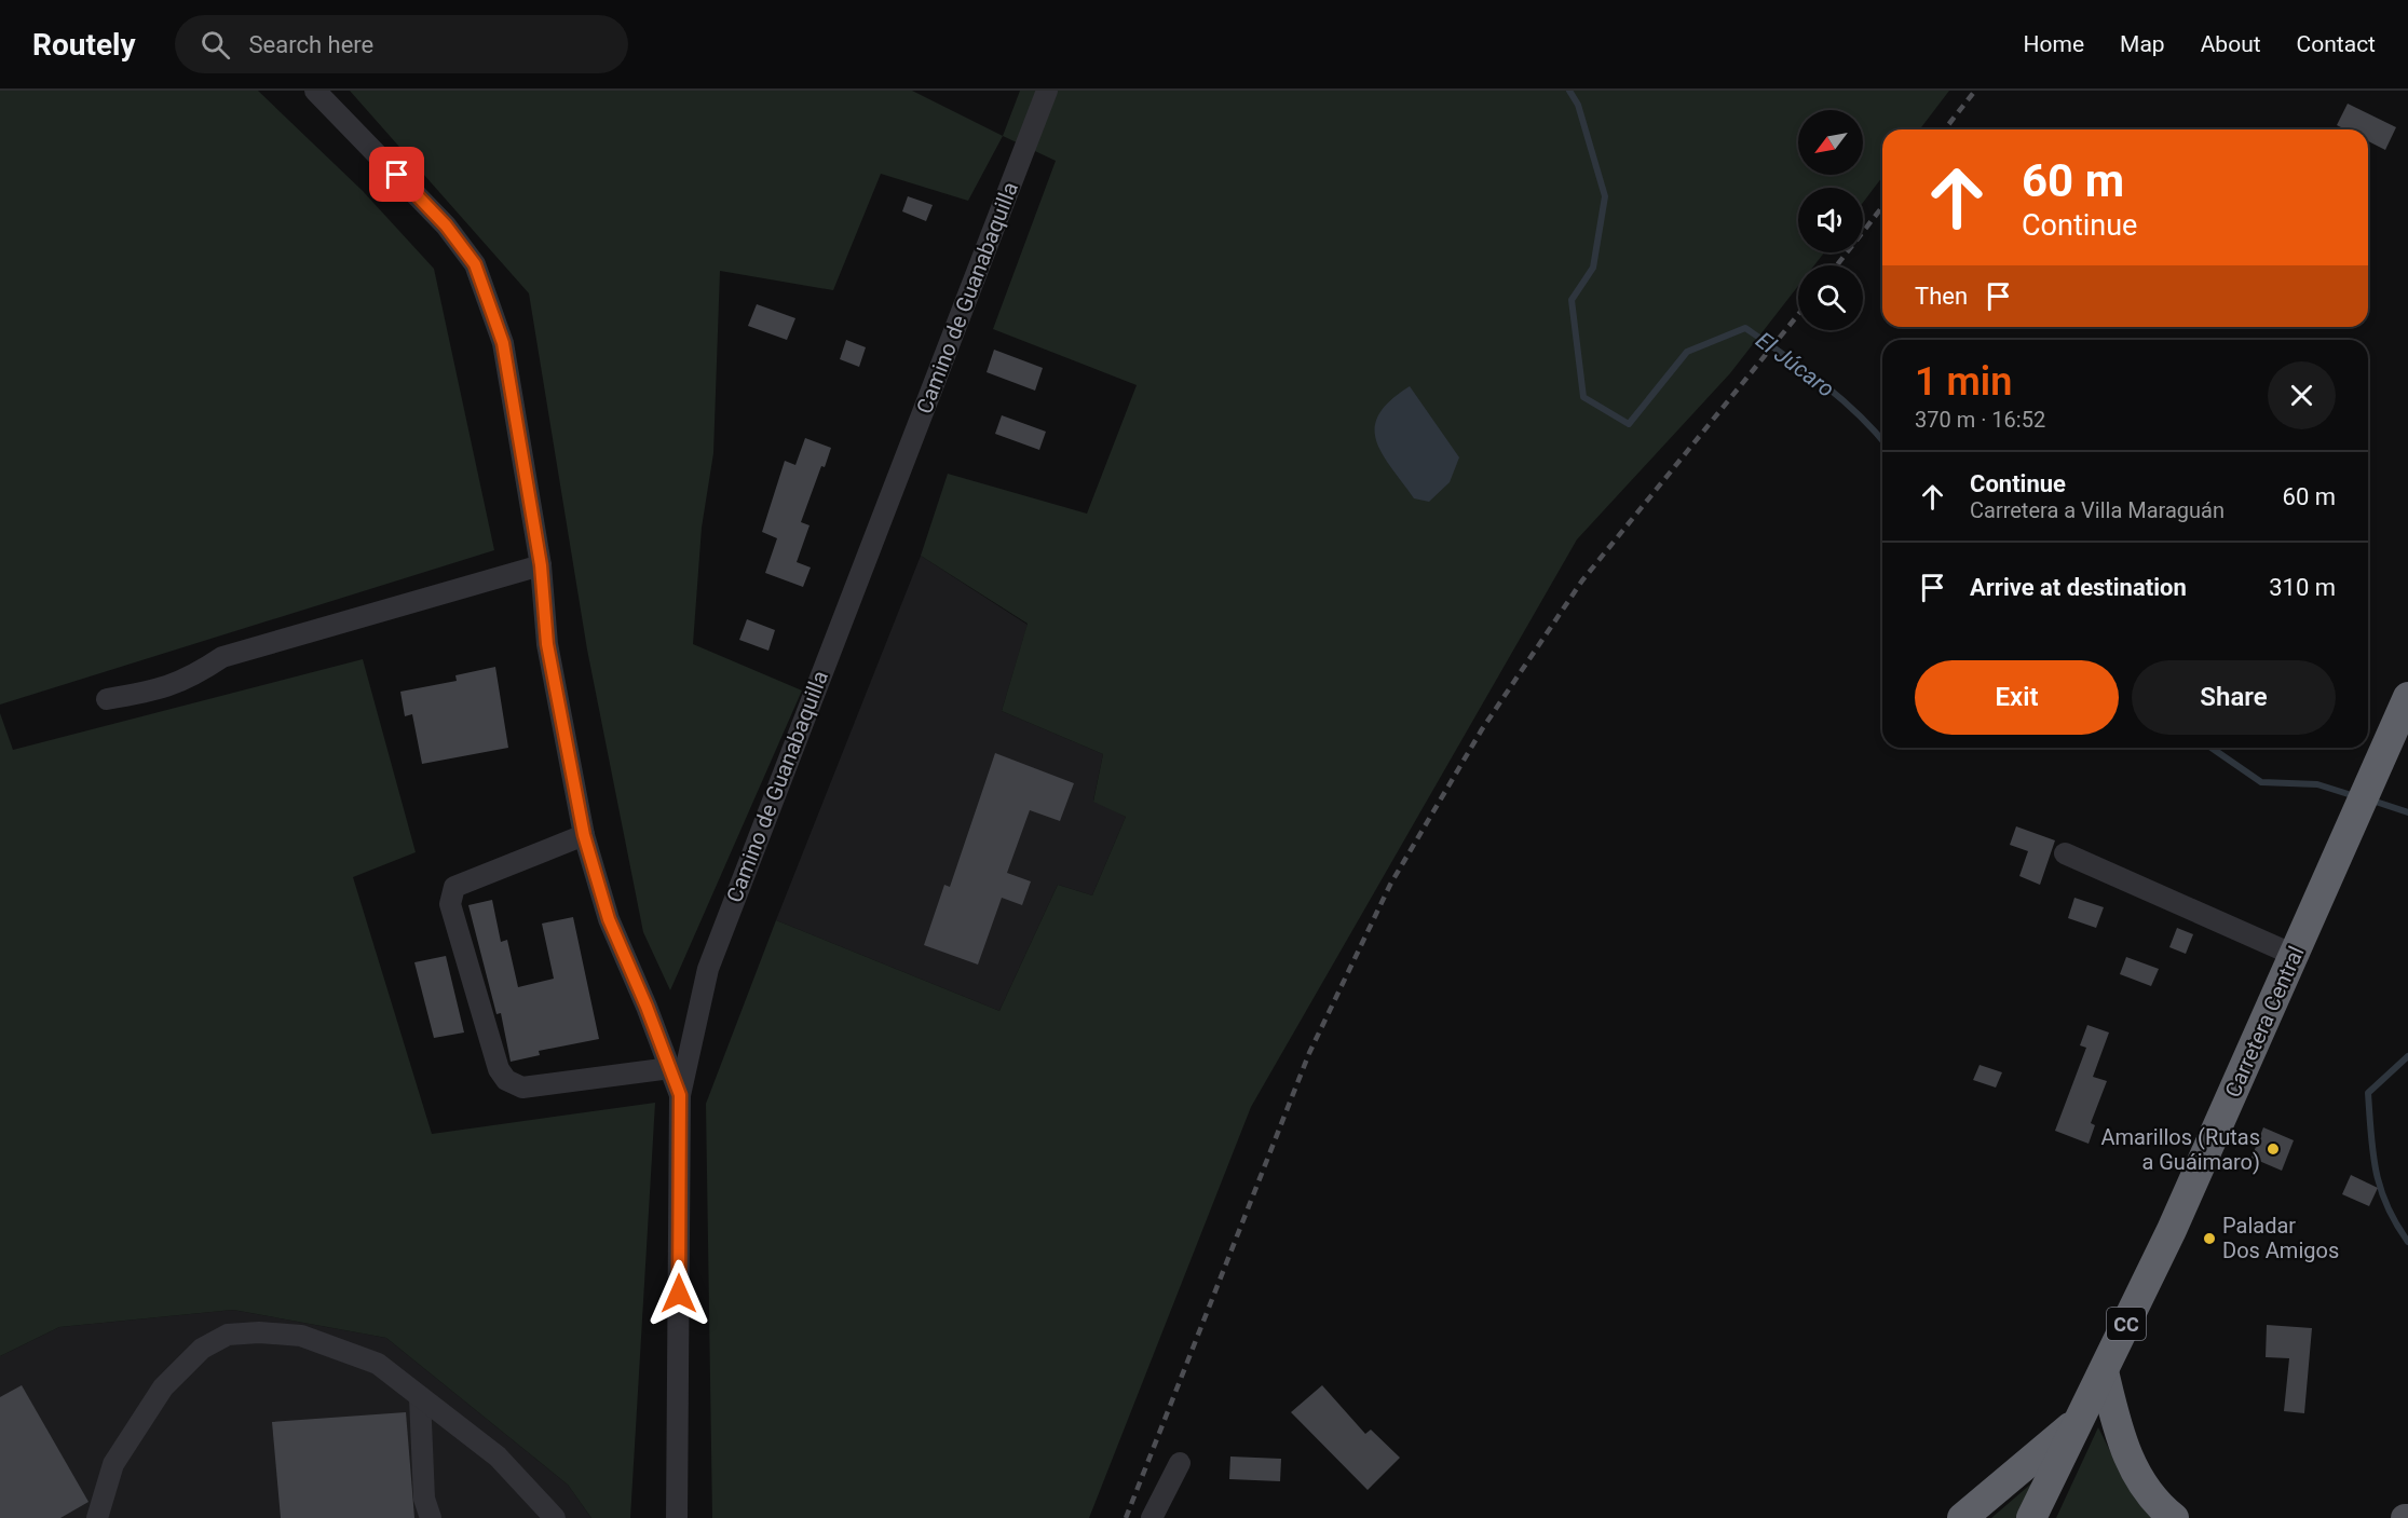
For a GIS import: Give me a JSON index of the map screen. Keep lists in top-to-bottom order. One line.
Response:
{"streets":{"highway":["Carretera Central","CC"],"street":["Camino de Guanabaquilla"]},"water":["El Júcaro"],"places":["Amarillos (Rutas a Guáimaro)","Paladar Dos Amigos"],"north":"bottom left","page":{"header":"Routely","search":"Search here","nav":["Home","Map","About","Contact"],"turn":["60 m","Continue"],"then":"Then","heading":["1 min","370 m · 16:52"],"list":[{"name":"Continue","note":"Carretera a Villa Maraguán","value":"60 m"},{"name":"Arrive at destination","value":"310 m"}],"buttons":["Exit","Share"]}}
